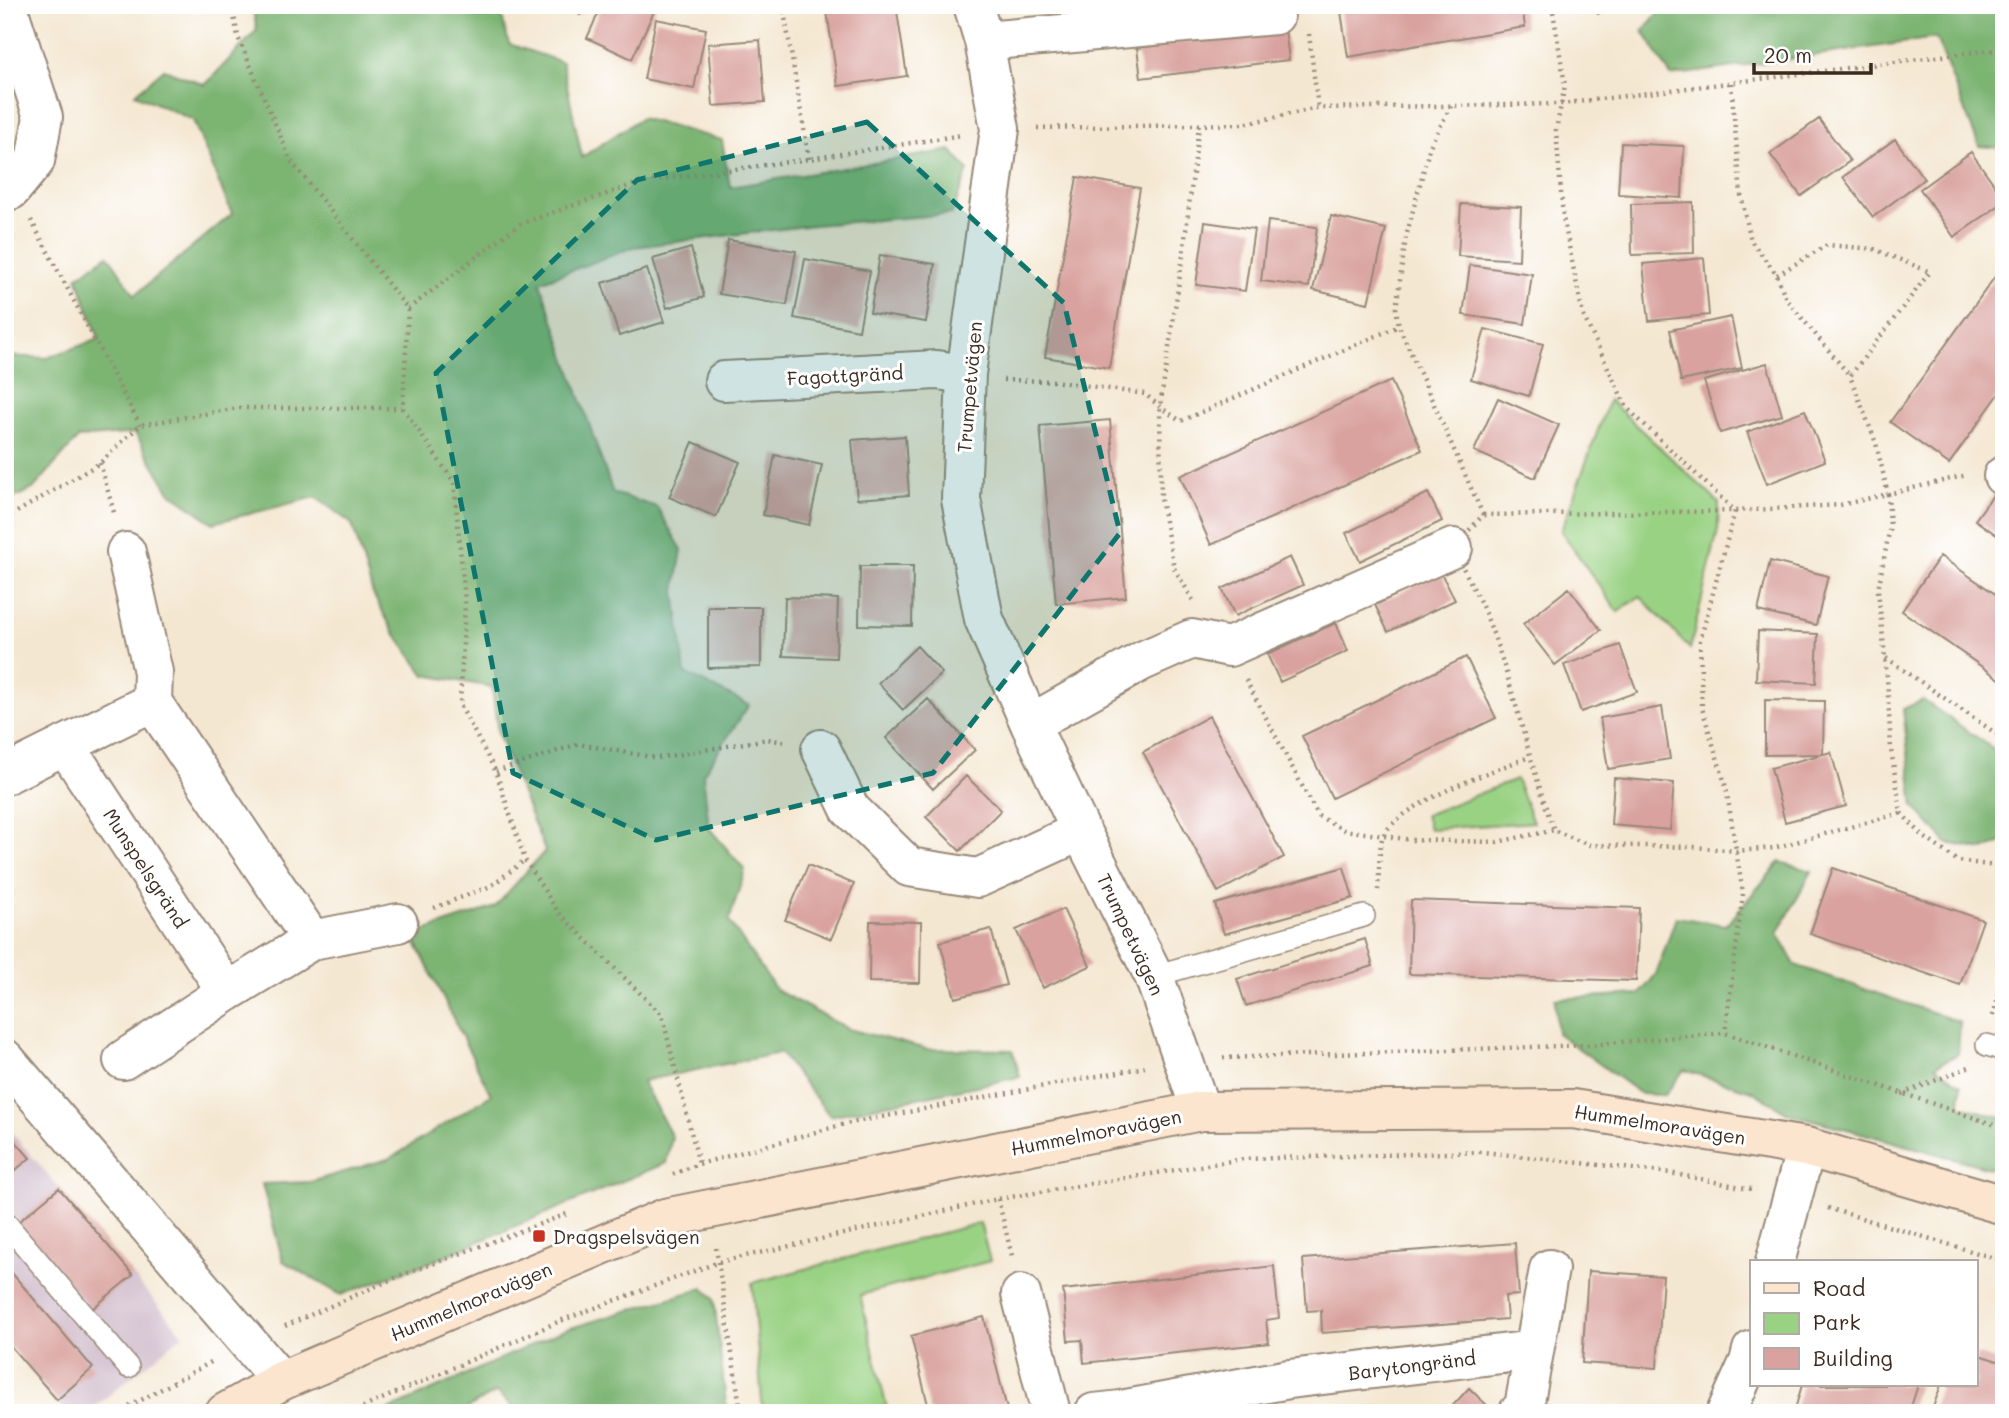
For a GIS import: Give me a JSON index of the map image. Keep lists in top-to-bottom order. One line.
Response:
{"streets":{"street":["Fagottgränd","Trumpetvägen","Munspelsgränd","Hummelmoravägen","Barytongränd"]},"crossings":[["Fagottgränd","Trumpetvägen"],["Trumpetvägen","Hummelmoravägen"]],"places":{"transit":["Dragspelsvägen"]},"legend":["Road","Park","Building"],"scale_bar":"20 m"}
